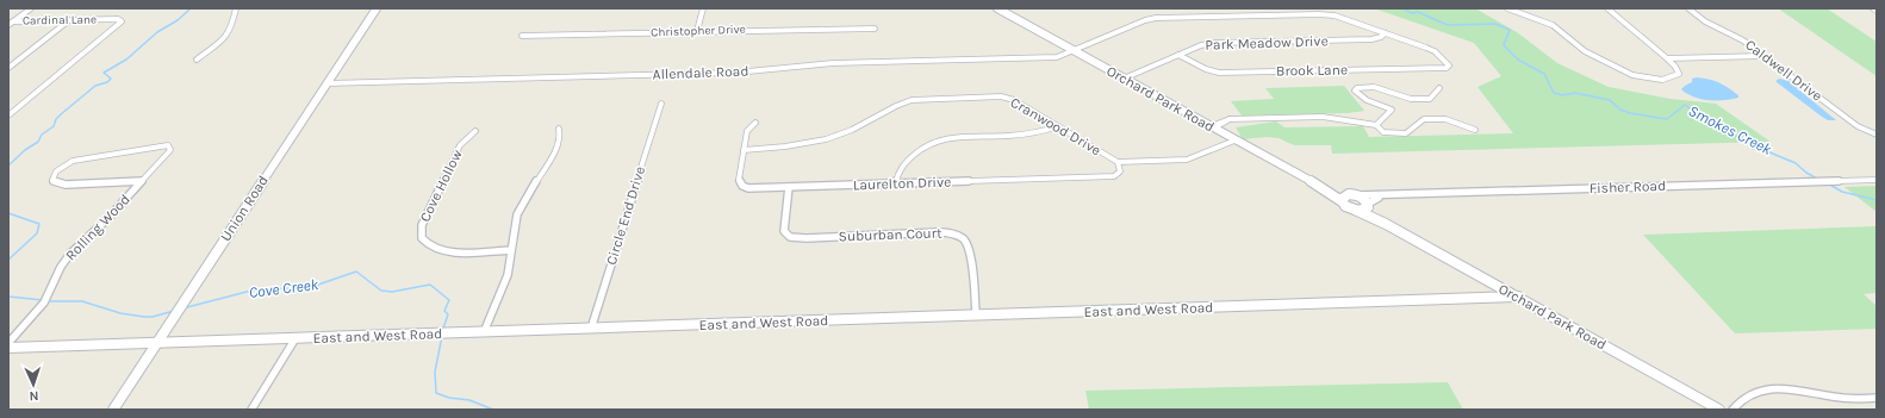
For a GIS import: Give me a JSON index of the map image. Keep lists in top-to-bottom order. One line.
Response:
{"streets":{"main road":["Orchard Park Road","Union Road","East and West Road"],"street":["Cardinal Lane","Christopher Drive","Park Meadow Drive","Brook Lane","Caldwell Drive","Allendale Road","Cranwood Drive","Laurelton Drive","Cove Hollow","Fisher Road","Circle End Drive","Rolling Wood","Suburban Court"]},"crossings":[["Park Meadow Drive","Brook Lane"],["Park Meadow Drive","Allendale Road"],["Park Meadow Drive","Orchard Park Road"],["Brook Lane","Allendale Road"],["Allendale Road","Orchard Park Road"],["Allendale Road","Union Road"],["Orchard Park Road","Fisher Road"],["Orchard Park Road","East and West Road"],["Cranwood Drive","Laurelton Drive"],["Laurelton Drive","Suburban Court"],["Union Road","East and West Road"],["Circle End Drive","East and West Road"],["Suburban Court","East and West Road"]],"water":["Smokes Creek","Cove Creek"],"north":"bottom"}
